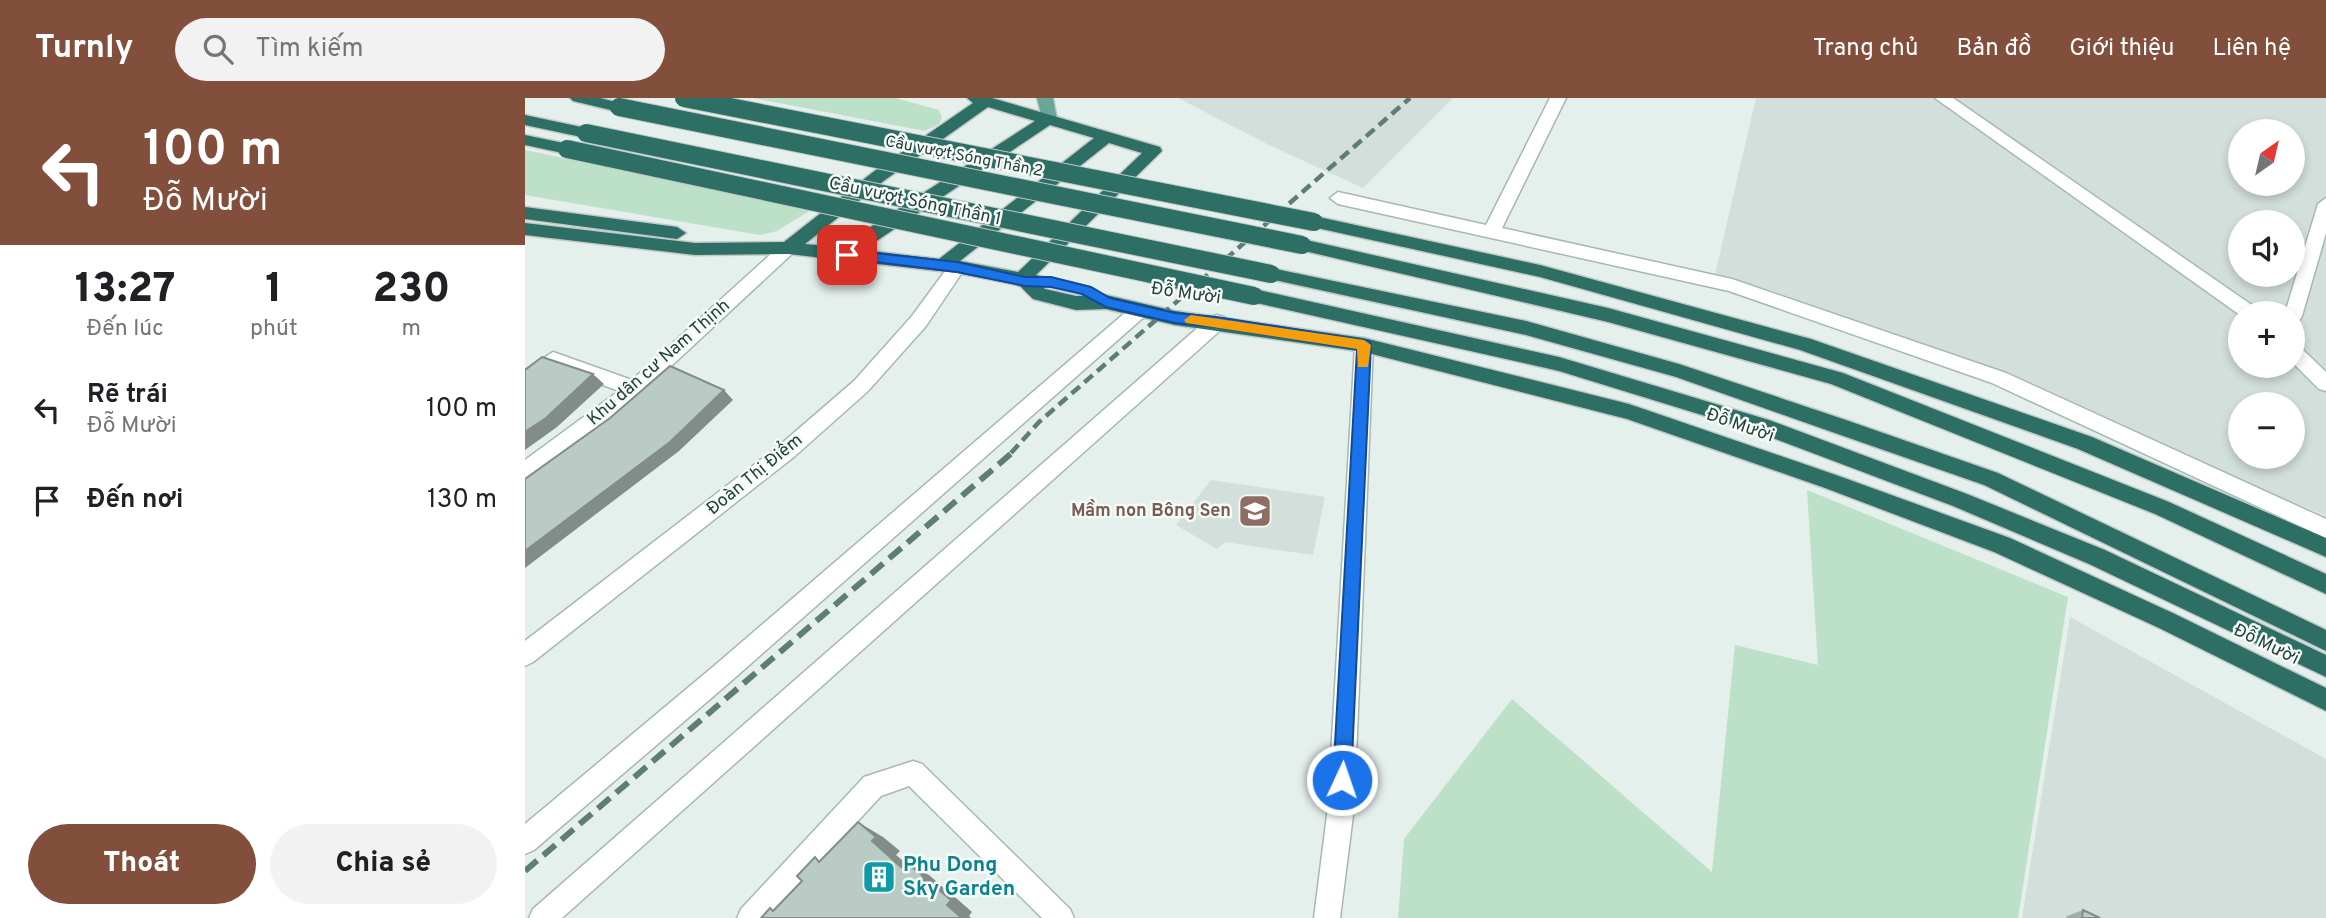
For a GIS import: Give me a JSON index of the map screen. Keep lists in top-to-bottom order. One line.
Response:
{"streets":{"highway":["Cầu vượt Sóng Thần 2","Cầu vượt Sóng Thần 1","Đỗ Mười"],"street":["Khu dân cư Nam Thịnh","Đoàn Thị Điểm"]},"crossings":[["Cầu vượt Sóng Thần 1","Đỗ Mười"],["Đỗ Mười","Khu dân cư Nam Thịnh"],["Đỗ Mười","Đoàn Thị Điểm"]],"places":{"school or university":["Mầm non Bông Sen"],"building":["Phu Dong Sky Garden"]},"north":"top right","page":{"header":"Turnly","search":"Tìm kiếm","nav":["Trang chủ","Bản đồ","Giới thiệu","Liên hệ"],"turn":["100 m","Đỗ Mười"],"map_buttons":["+","−"],"eta":["13:27","Đến lúc","1","phút","230","m"],"list":[{"name":"Rẽ trái","note":"Đỗ Mười","value":"100 m"},{"name":"Đến nơi","value":"130 m"}],"buttons":["Thoát","Chia sẻ"]}}
